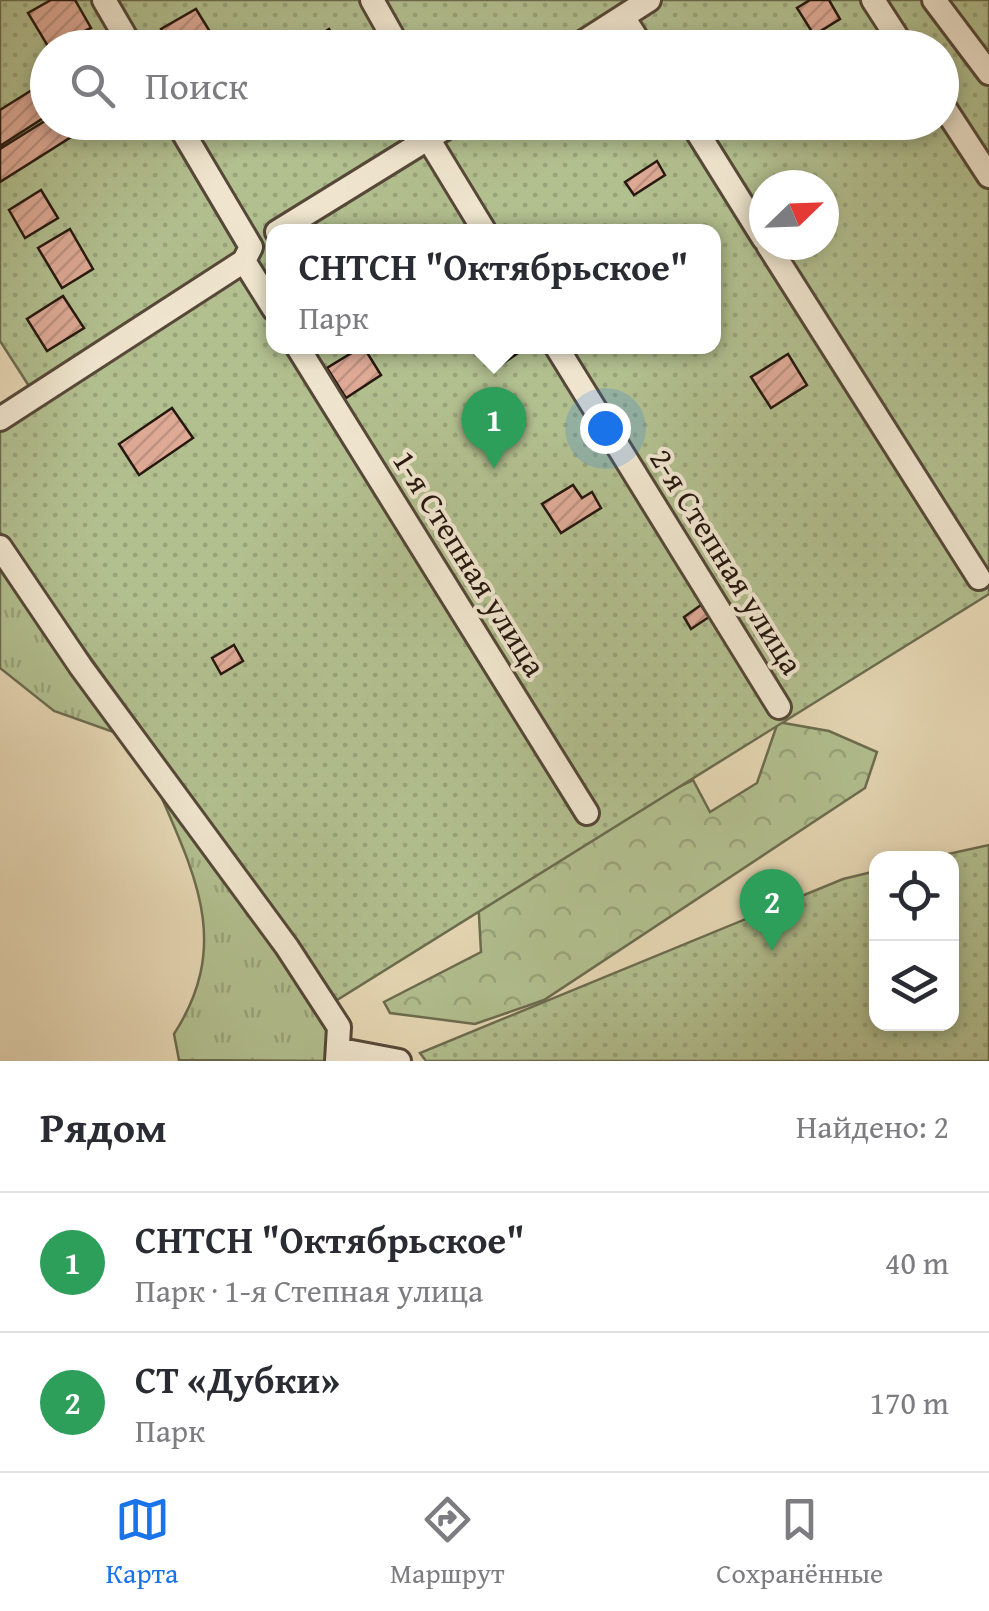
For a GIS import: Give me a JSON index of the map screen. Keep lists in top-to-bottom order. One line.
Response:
{"streets":{"street":["2-я Степная улица","1-я Степная улица"]},"north":"top right","page":{"search":"Поиск","popup":["СНТСН \"Октябрьское\"","Парк"],"pins":["1","2"],"heading":["Рядом","Найдено: 2"],"list":[{"mark":"1","name":"СНТСН \"Октябрьское\"","note":"Парк · 1-я Степная улица","value":"40 m"},{"mark":"2","name":"СТ «Дубки»","note":"Парк","value":"170 m"}],"nav":["Карта","Маршрут","Сохранённые"]}}
